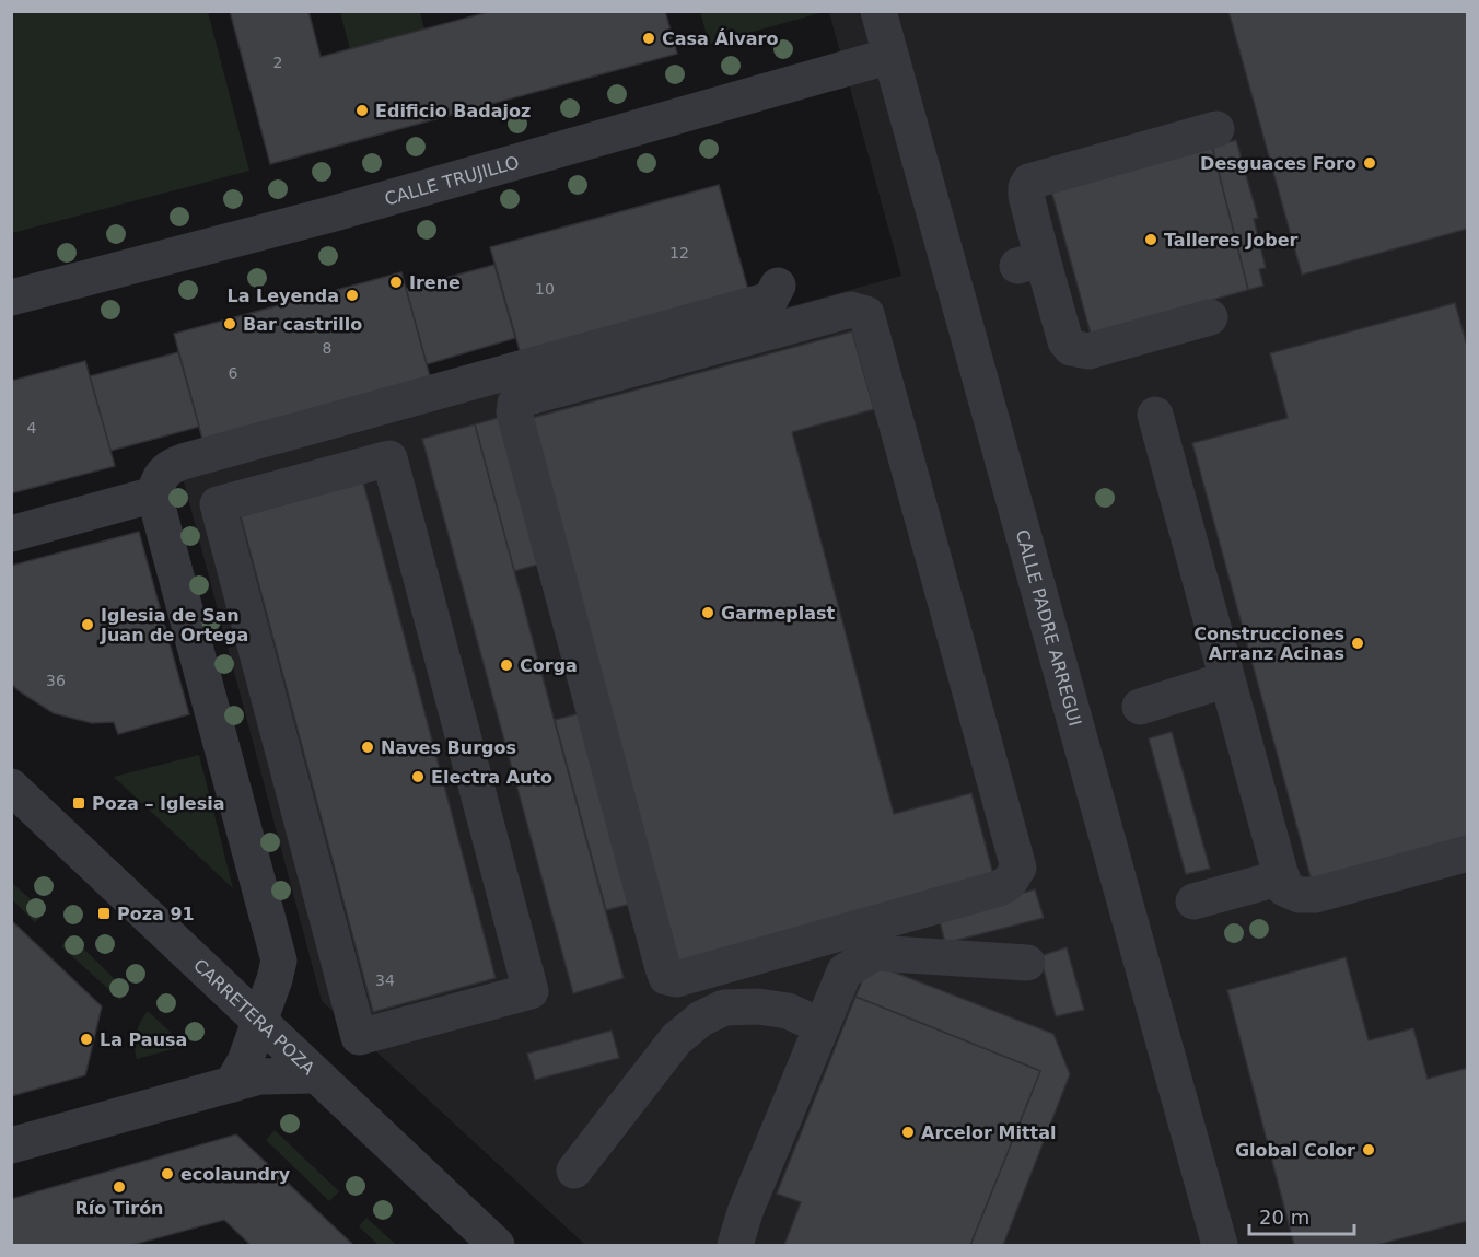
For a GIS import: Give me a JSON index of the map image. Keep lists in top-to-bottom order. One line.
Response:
{"streets":{"street":["CALLE TRUJILLO","CALLE PADRE ARREGUI","CARRETERA POZA"]},"crossings":[["CALLE TRUJILLO","CALLE PADRE ARREGUI"]],"places":{"other":["Casa Álvaro","Edificio Badajoz","Desguaces Foro","Talleres Jober","Irene","La Leyenda","Bar castrillo","Garmeplast","Iglesia de San Juan de Ortega","Construcciones Arranz Acinas","Corga","Naves Burgos","Electra Auto","La Pausa","Arcelor Mittal","Global Color","ecolaundry","Río Tirón"],"transit":["Poza – Iglesia","Poza 91"]},"house_numbers":["2","12","10","8","6","4","36","34"],"scale_bar":"20 m"}
